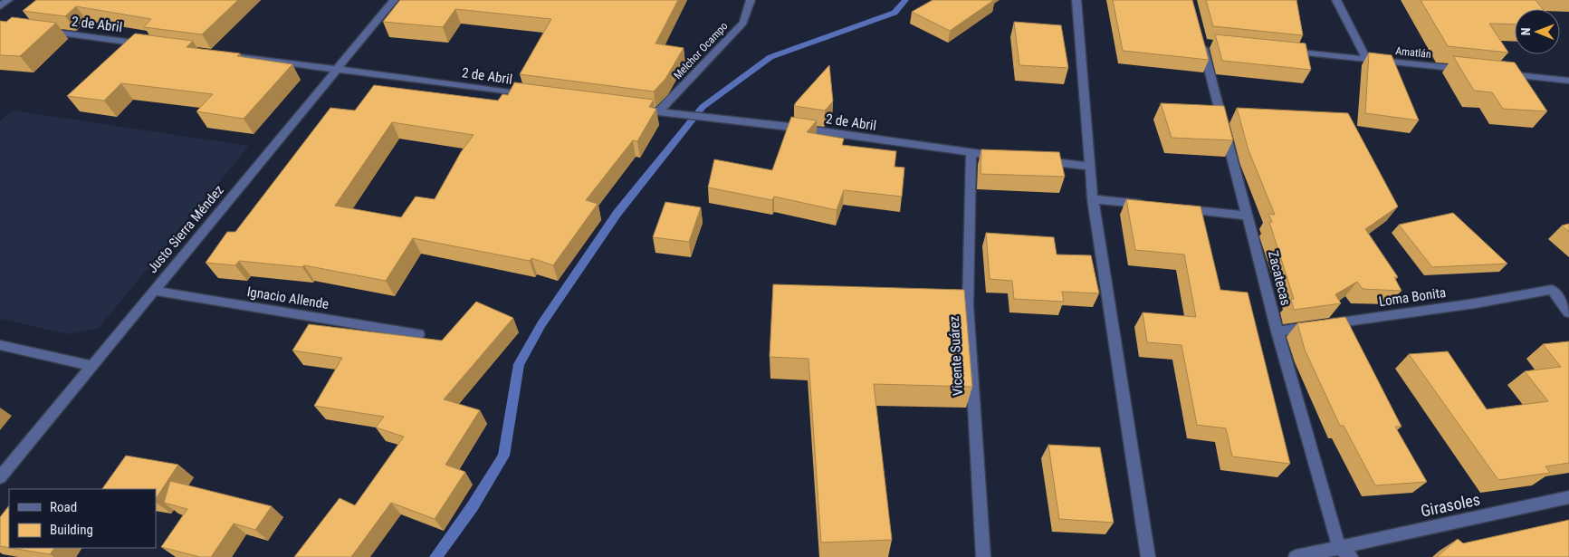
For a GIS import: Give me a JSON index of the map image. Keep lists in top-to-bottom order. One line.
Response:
{"streets":{"street":["2 de Abril","Melchor Ocampo","Amatlán","Justo Sierra Méndez","Zacatecas","Loma Bonita","Ignacio Allende","Vicente Suárez","Girasoles"]},"crossings":[["2 de Abril","Melchor Ocampo"],["2 de Abril","Justo Sierra Méndez"],["2 de Abril","Vicente Suárez"],["Justo Sierra Méndez","Ignacio Allende"],["Zacatecas","Loma Bonita"],["Zacatecas","Girasoles"]],"legend":["Road","Building"],"north":"left"}
